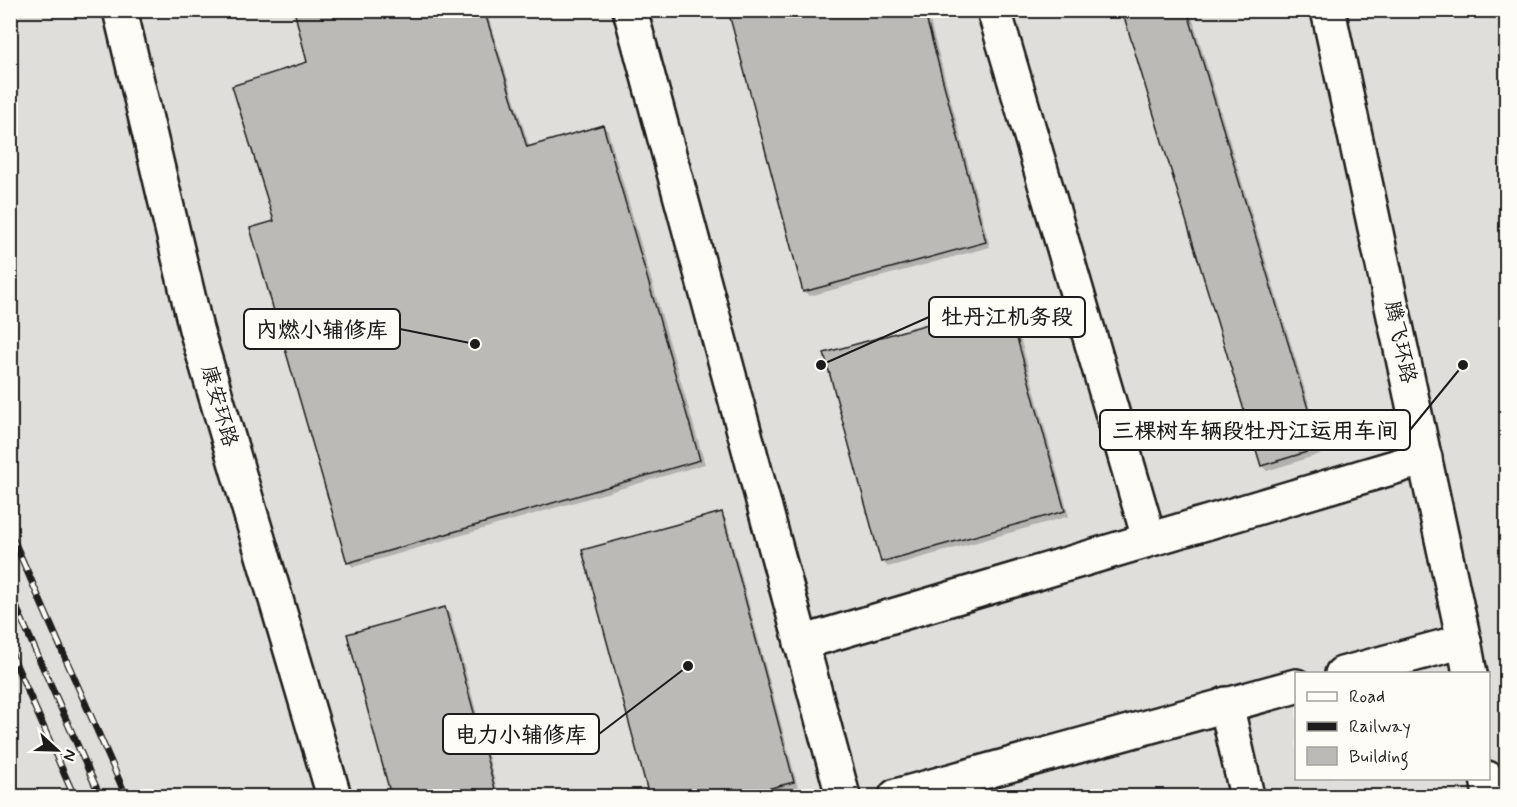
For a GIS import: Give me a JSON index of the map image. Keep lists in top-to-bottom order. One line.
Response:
{"streets":{"lane":["腾飞环路","康安环路"]},"places":["内燃小辅修库","牡丹江机务段","三棵树车辆段牡丹江运用车间","电力小辅修库"],"legend":["Road","Railway","Building"],"north":"right"}
